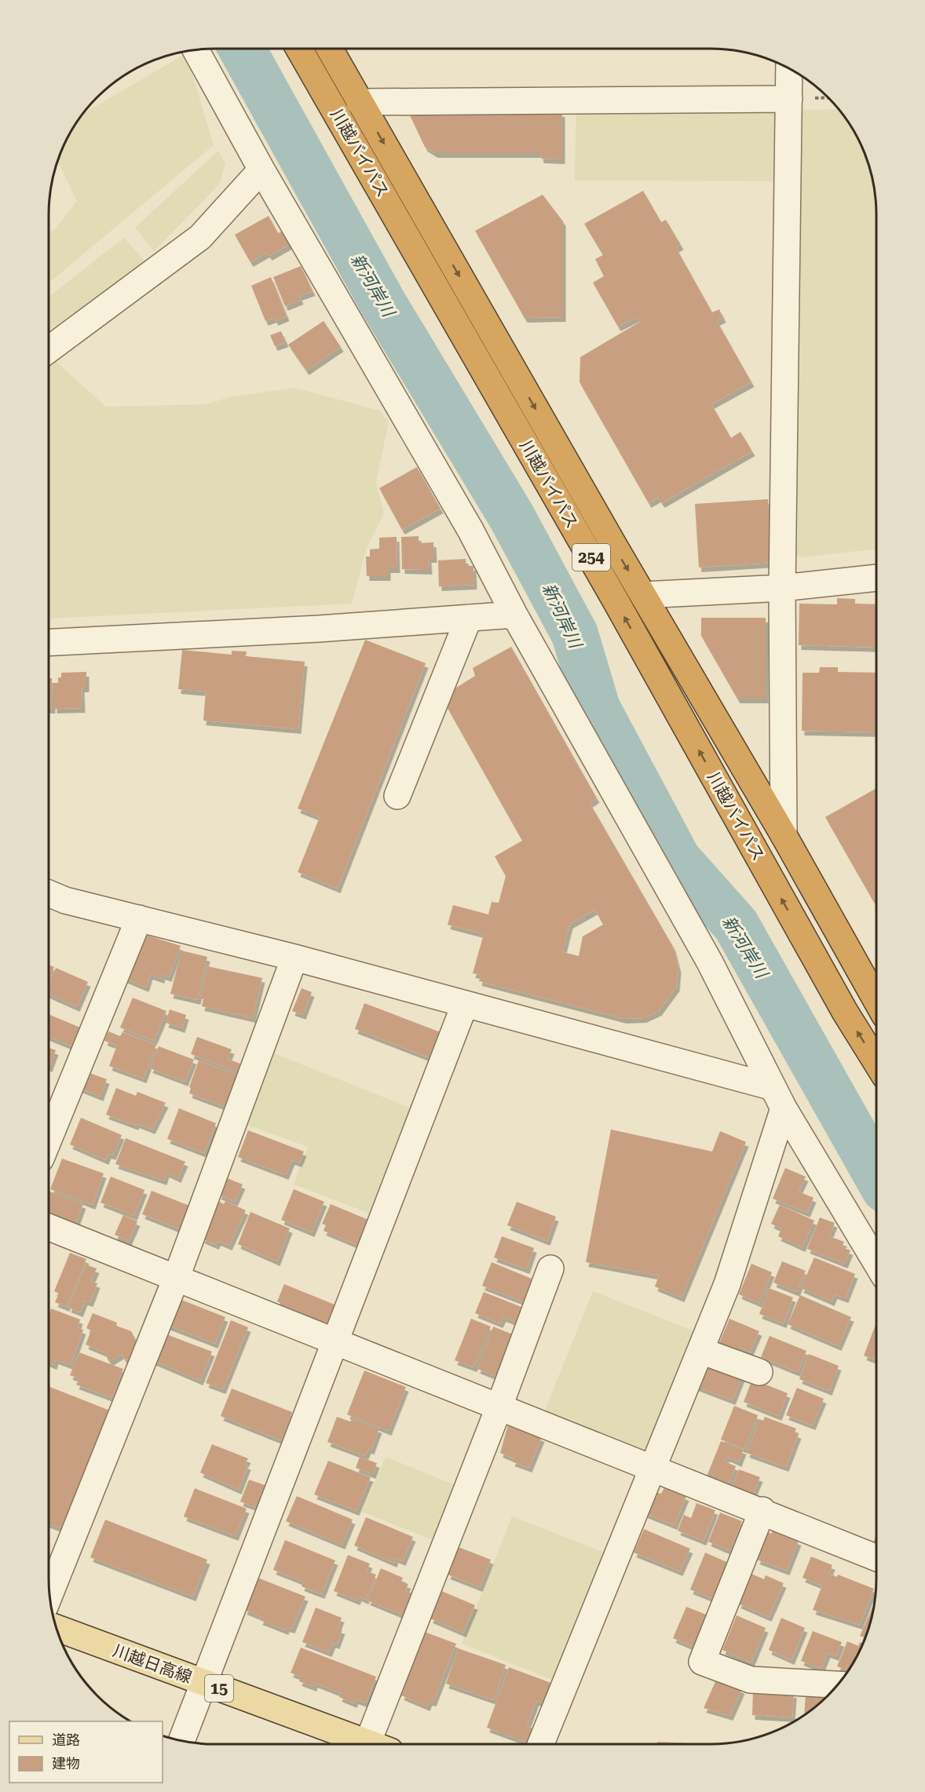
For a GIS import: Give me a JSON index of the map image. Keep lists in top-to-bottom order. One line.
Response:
{"streets":{"highway":["川越バイパス","254"],"main road":["川越日高線","15"]},"water":["新河岸川"],"legend":["道路","建物"]}
